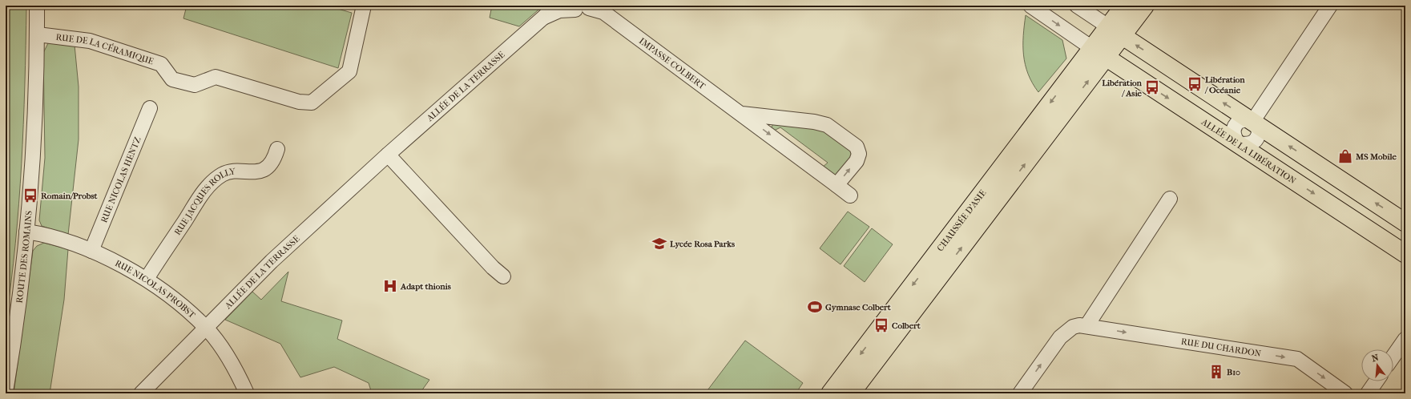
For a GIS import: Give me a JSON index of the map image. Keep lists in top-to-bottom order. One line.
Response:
{"streets":{"main road":["ALLÉE DE LA LIBÉRATION","CHAUSSÉE D'ASIE"],"street":["RUE DE LA CÉRAMIQUE","IMPASSE COLBERT","ALLÉE DE LA TERRASSE","RUE NICOLAS HENTZ","RUE JACQUES ROLLY","ROUTE DES ROMAINS","RUE NICOLAS PROBST","RUE DU CHARDON"]},"crossings":[["RUE DE LA CÉRAMIQUE","ROUTE DES ROMAINS"],["IMPASSE COLBERT","ALLÉE DE LA TERRASSE"],["ALLÉE DE LA TERRASSE","RUE NICOLAS PROBST"],["ALLÉE DE LA LIBÉRATION","CHAUSSÉE D'ASIE"],["RUE NICOLAS HENTZ","RUE NICOLAS PROBST"],["RUE JACQUES ROLLY","RUE NICOLAS PROBST"],["ROUTE DES ROMAINS","RUE NICOLAS PROBST"]],"one_way":["RUE DU CHARDON"],"places":{"bus stop":["Libération / Océanie","Libération / Asie","Romain/Probst","Colbert"],"shop":["MS Mobile"],"school or university":["Lycée Rosa Parks"],"hospital":["Adapt thionis"],"sports":["Gymnase Colbert"],"building":["B10"]},"north":"top"}
